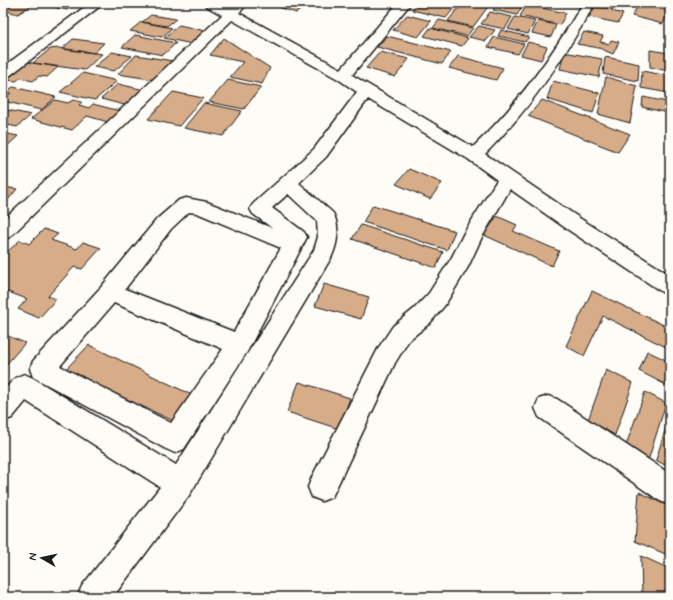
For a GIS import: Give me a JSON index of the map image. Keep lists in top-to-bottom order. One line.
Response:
{"north":"left"}
